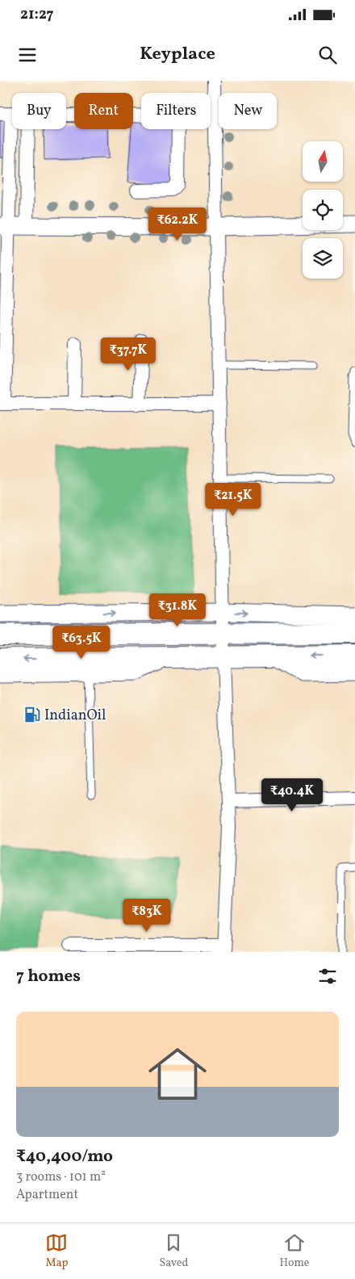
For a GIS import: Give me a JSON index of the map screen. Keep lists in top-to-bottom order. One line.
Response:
{"places":{"fuel station":["IndianOil"]},"north":"top","page":{"status":"21:27","header":"Keyplace","chip":["Buy","Rent","Filters","New"],"price":["₹62.2K","₹37.7K","₹21.5K","₹31.8K","₹63.5K","₹40.4K","₹83K"],"heading":"7 homes","list":[{"name":"₹40,400/mo","note":"3 rooms · 101 m² · Apartment"}],"tabs":["Map","Saved","Home"]}}
